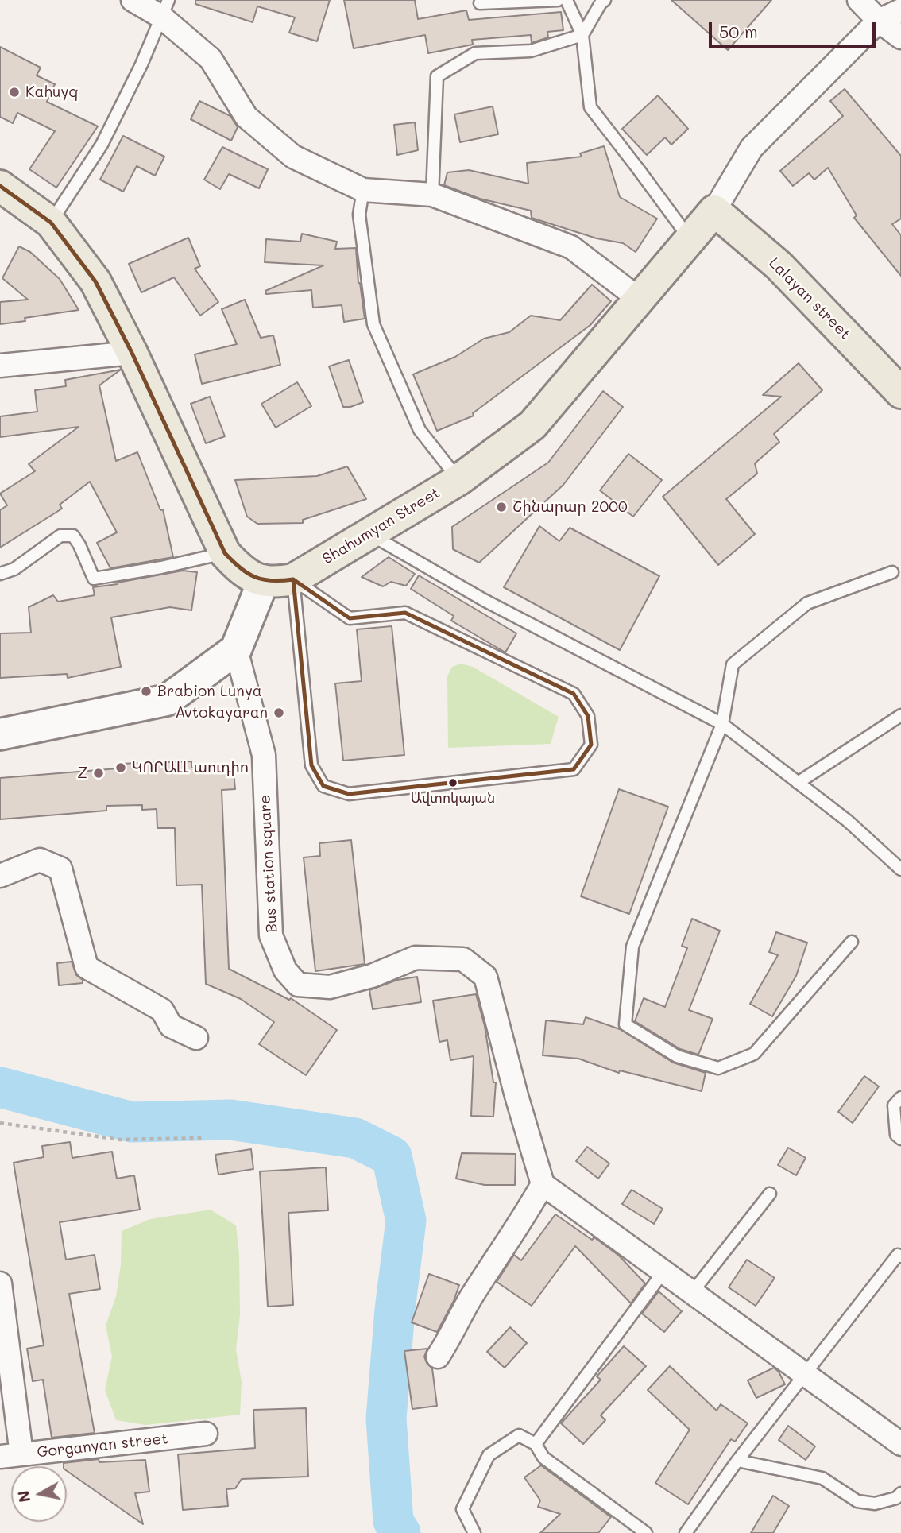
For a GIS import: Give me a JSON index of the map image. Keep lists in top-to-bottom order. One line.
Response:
{"streets":{"highway":["Lalayan street","Shahumyan Street"],"street":["Bus station square","Gorganyan street"]},"crossings":[["Lalayan street","Shahumyan Street"]],"places":["Kahuyq","Շինարար 2000","Brabion Lunya","Avtokayaran","ԿՈՐԱԼԼ աուդիո","Z","Ավտոկայան"],"scale_bar":"50 m","north":"left"}
